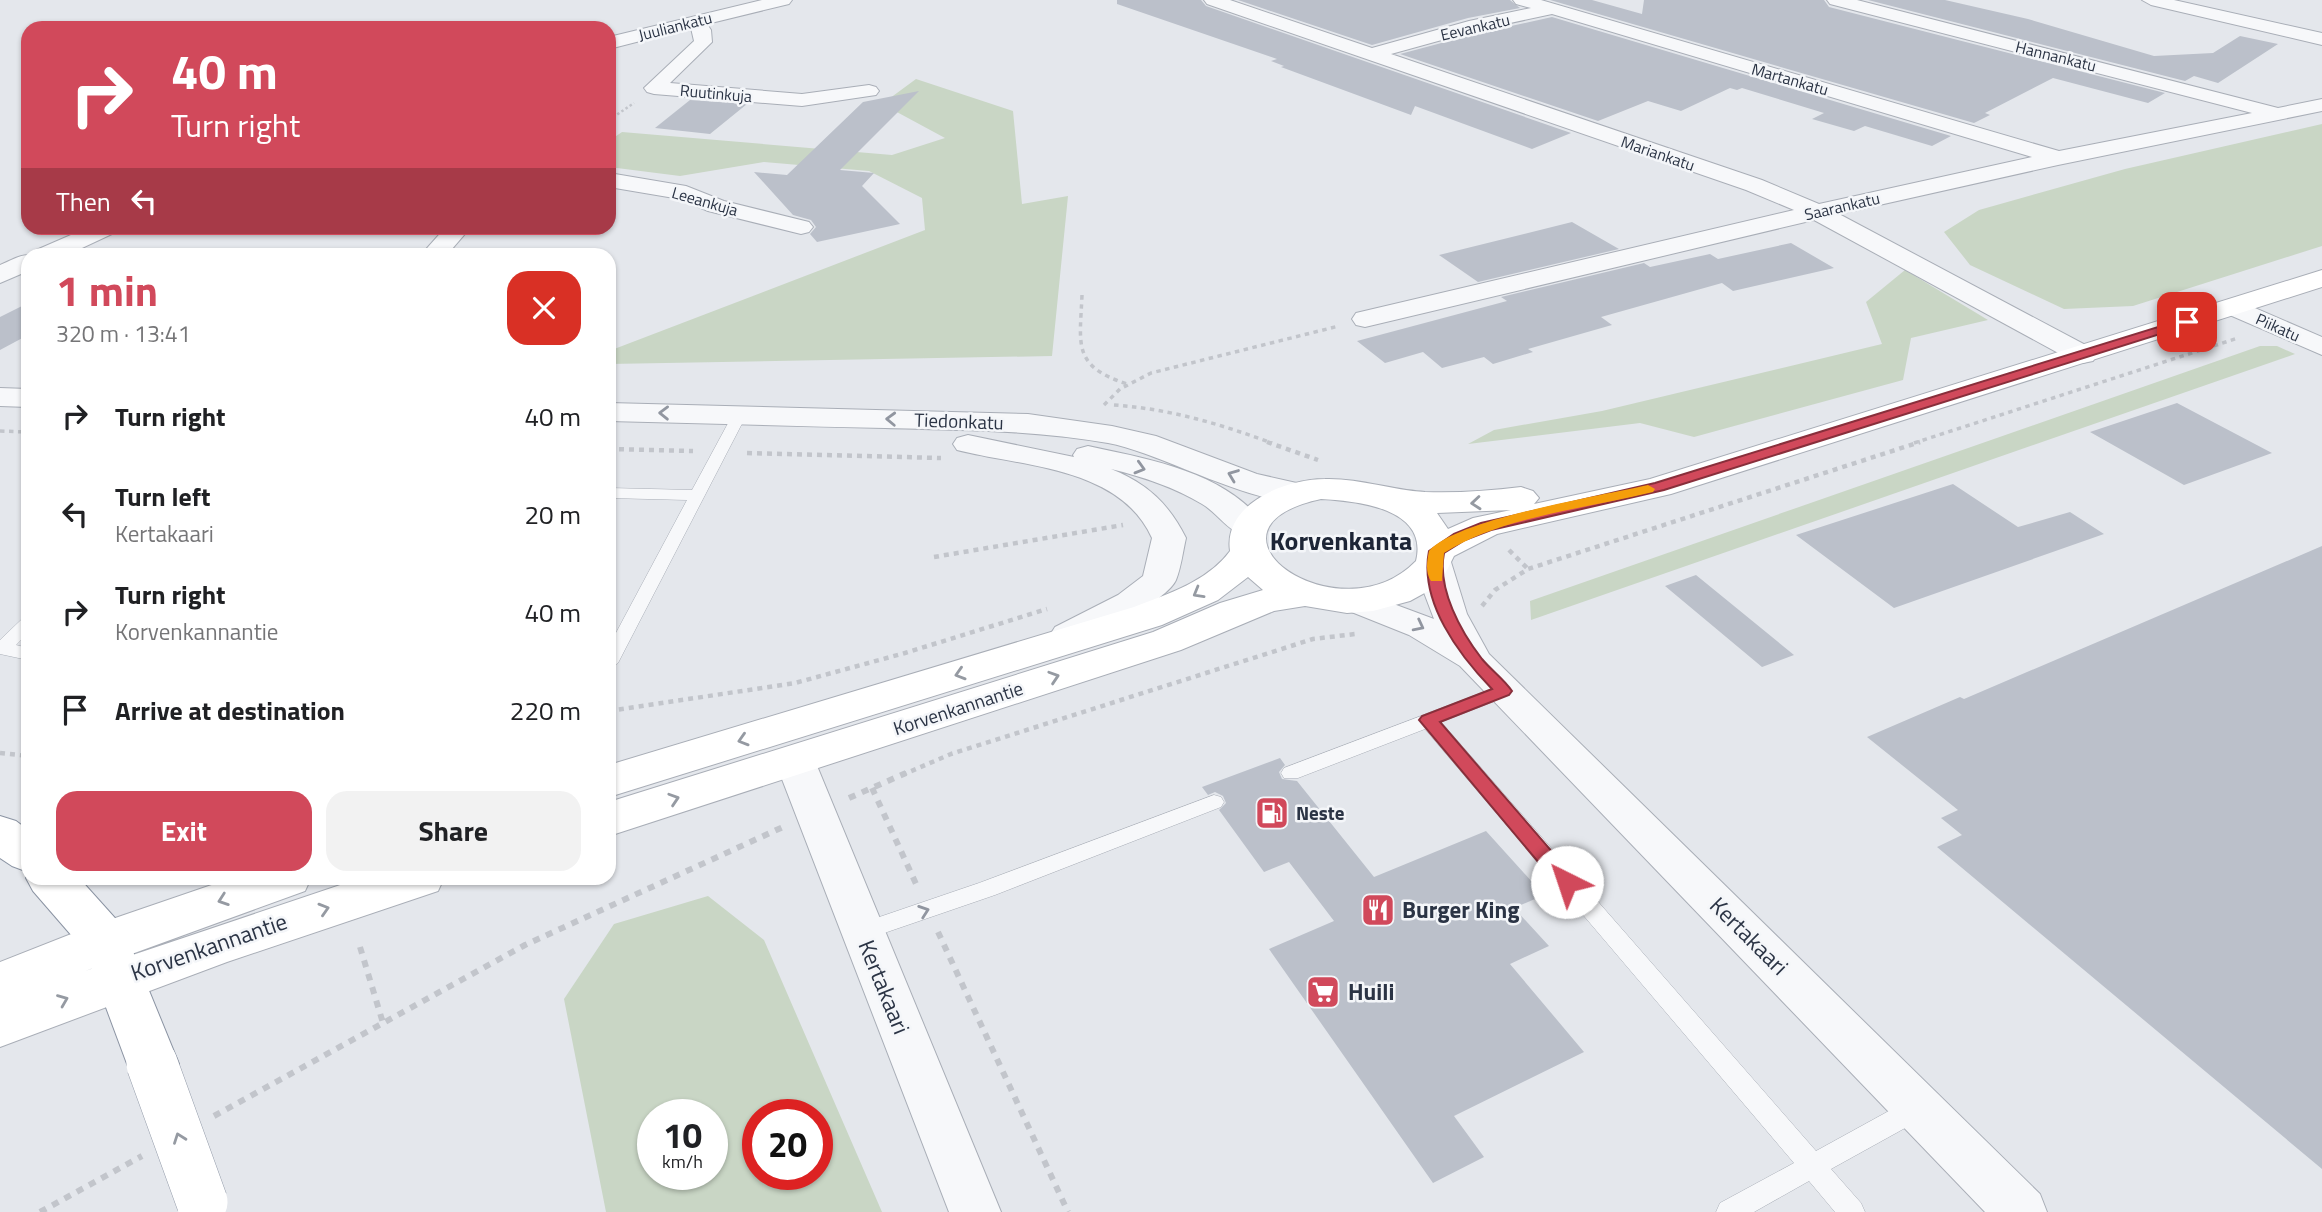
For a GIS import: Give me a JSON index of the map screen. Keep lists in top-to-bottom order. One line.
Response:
{"streets":{"main road":["Korvenkannantie"],"street":["Juuliankatu","Eevankatu","Hannankatu","Martankatu","Ruutinkuja","Mariankatu","Leeankuja","Saarankatu","Piikatu","Tiedonkatu","Kertakaari"]},"crossings":[["Juuliankatu","Ruutinkuja"],["Eevankatu","Martankatu"],["Eevankatu","Mariankatu"],["Hannankatu","Saarankatu"],["Martankatu","Saarankatu"],["Mariankatu","Saarankatu"],["Tiedonkatu","Korvenkannantie"],["Tiedonkatu","Kertakaari"],["Korvenkannantie","Kertakaari"]],"districts":["Korvenkanta"],"places":{"fuel station":["Neste"],"restaurant":["Burger King"],"supermarket":["Huili"]},"page":{"turn":["40 m","Turn right"],"then":"Then","heading":["1 min","320 m · 13:41"],"list":[{"name":"Turn right","value":"40 m"},{"name":"Turn left","note":"Kertakaari","value":"20 m"},{"name":"Turn right","note":"Korvenkannantie","value":"40 m"},{"name":"Arrive at destination","value":"220 m"}],"buttons":["Exit","Share"],"speed":"10 km/h","limit":"20"}}
